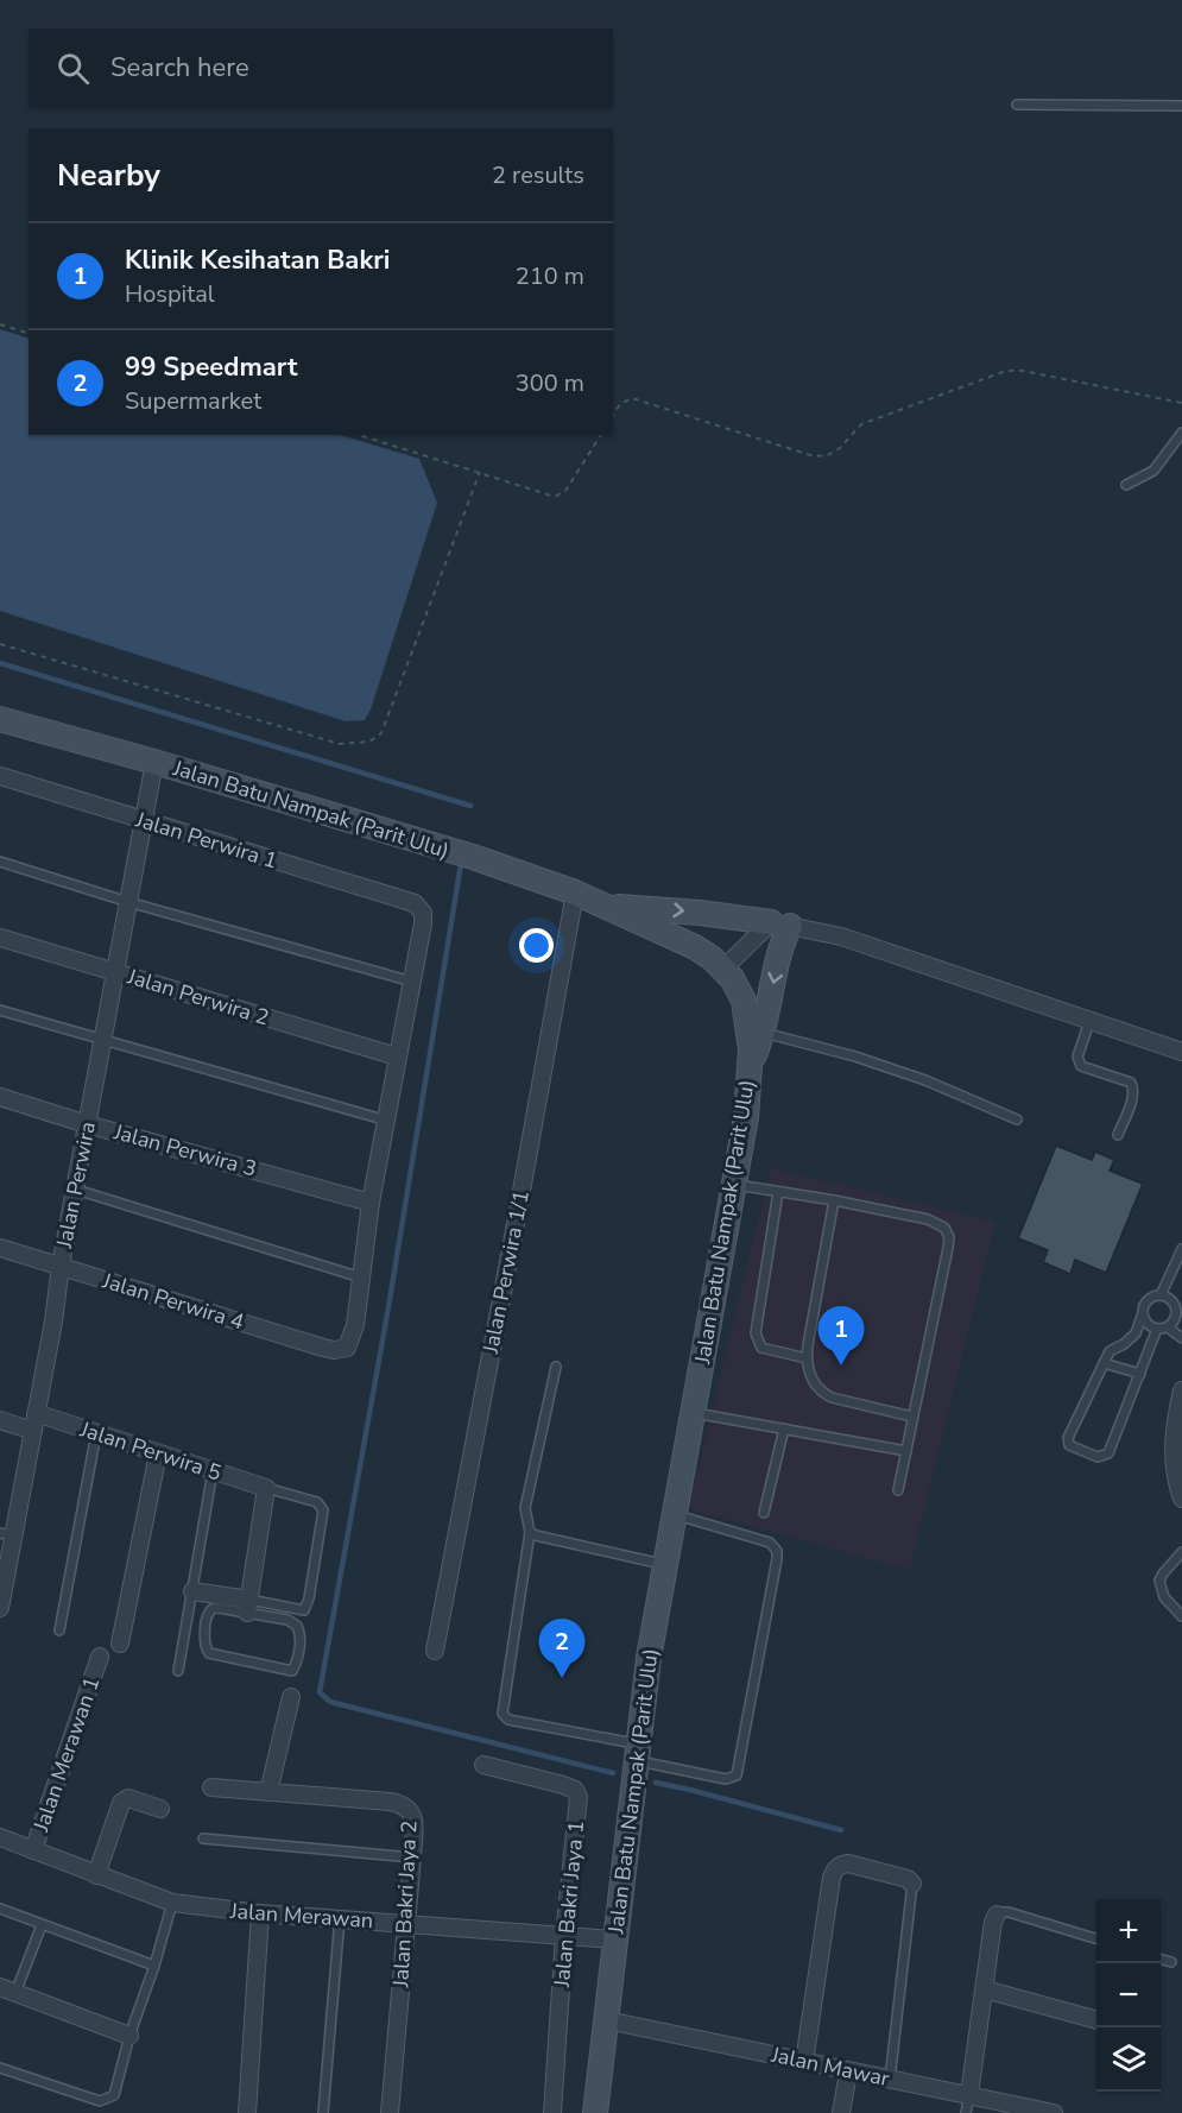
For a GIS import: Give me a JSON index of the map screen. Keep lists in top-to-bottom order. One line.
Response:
{"streets":{"street":["Jalan Batu Nampak (Parit Ulu)","Jalan Perwira 1","Jalan Perwira 2","Jalan Perwira 3","Jalan Perwira","Jalan Perwira 1/1","Jalan Perwira 4","Jalan Perwira 5","Jalan Merawan 1","Jalan Bakri Jaya 2","Jalan Bakri Jaya 1","Jalan Merawan","Jalan Mawar"]},"crossings":[["Jalan Batu Nampak (Parit Ulu)","Jalan Perwira"],["Jalan Batu Nampak (Parit Ulu)","Jalan Perwira 1/1"],["Jalan Batu Nampak (Parit Ulu)","Jalan Merawan"],["Jalan Batu Nampak (Parit Ulu)","Jalan Mawar"],["Jalan Perwira 1","Jalan Perwira"],["Jalan Perwira 2","Jalan Perwira"],["Jalan Perwira 3","Jalan Perwira"],["Jalan Perwira","Jalan Perwira 4"],["Jalan Perwira","Jalan Perwira 5"],["Jalan Merawan 1","Jalan Merawan"],["Jalan Bakri Jaya 2","Jalan Merawan"],["Jalan Bakri Jaya 1","Jalan Merawan"]],"page":{"search":"Search here","heading":["Nearby","2 results"],"list":[{"mark":"1","name":"Klinik Kesihatan Bakri","note":"Hospital","value":"210 m"},{"mark":"2","name":"99 Speedmart","note":"Supermarket","value":"300 m"}],"pins":["1","2"],"map_buttons":["+","−"]}}
